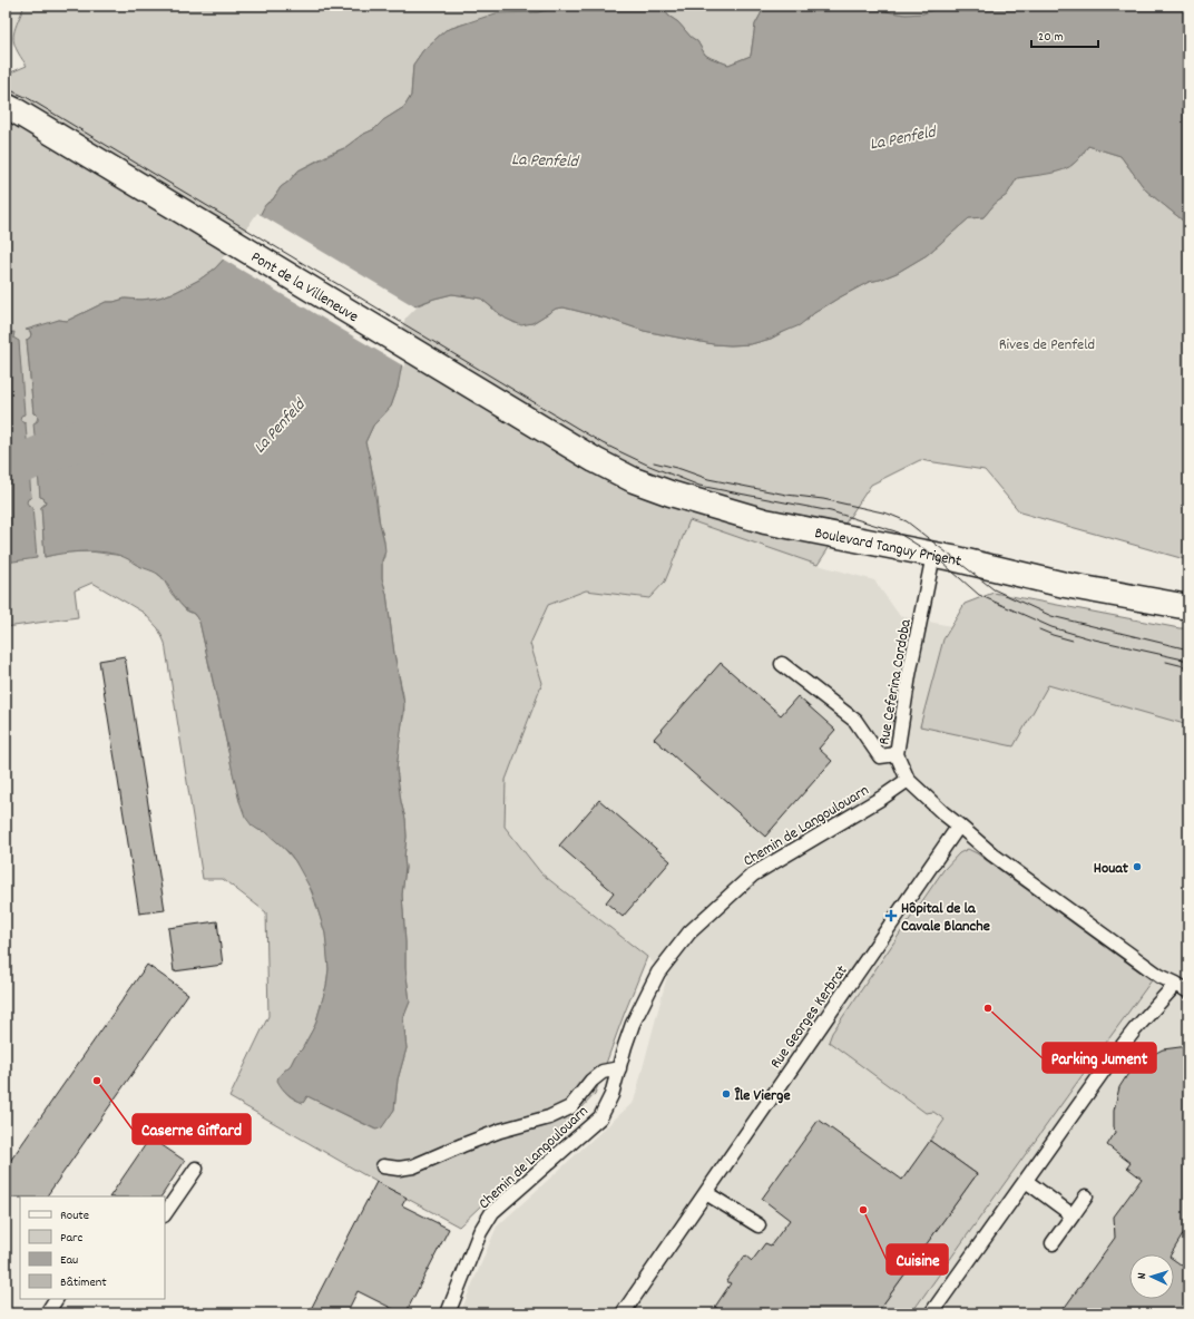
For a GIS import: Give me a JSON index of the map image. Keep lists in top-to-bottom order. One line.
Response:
{"streets":{"main road":["Pont de la Villeneuve","Boulevard Tanguy Prigent"],"lane":["Rue Ceferina Cordoba","Chemin de Langoulouarn","Rue Georges Kerbrat"]},"crossings":[["Pont de la Villeneuve","Boulevard Tanguy Prigent"],["Boulevard Tanguy Prigent","Rue Ceferina Cordoba"],["Rue Ceferina Cordoba","Chemin de Langoulouarn"],["Rue Ceferina Cordoba","Rue Georges Kerbrat"]],"water":["La Penfeld"],"parks":["Rives de Penfeld"],"places":{"other":["Houat","Parking Jument","Caserne Giffard","Île Vierge","Cuisine"],"health":["Hôpital de la Cavale Blanche"]},"legend":["Route","Parc","Eau","Bâtiment"],"scale_bar":"20 m","north":"left"}
